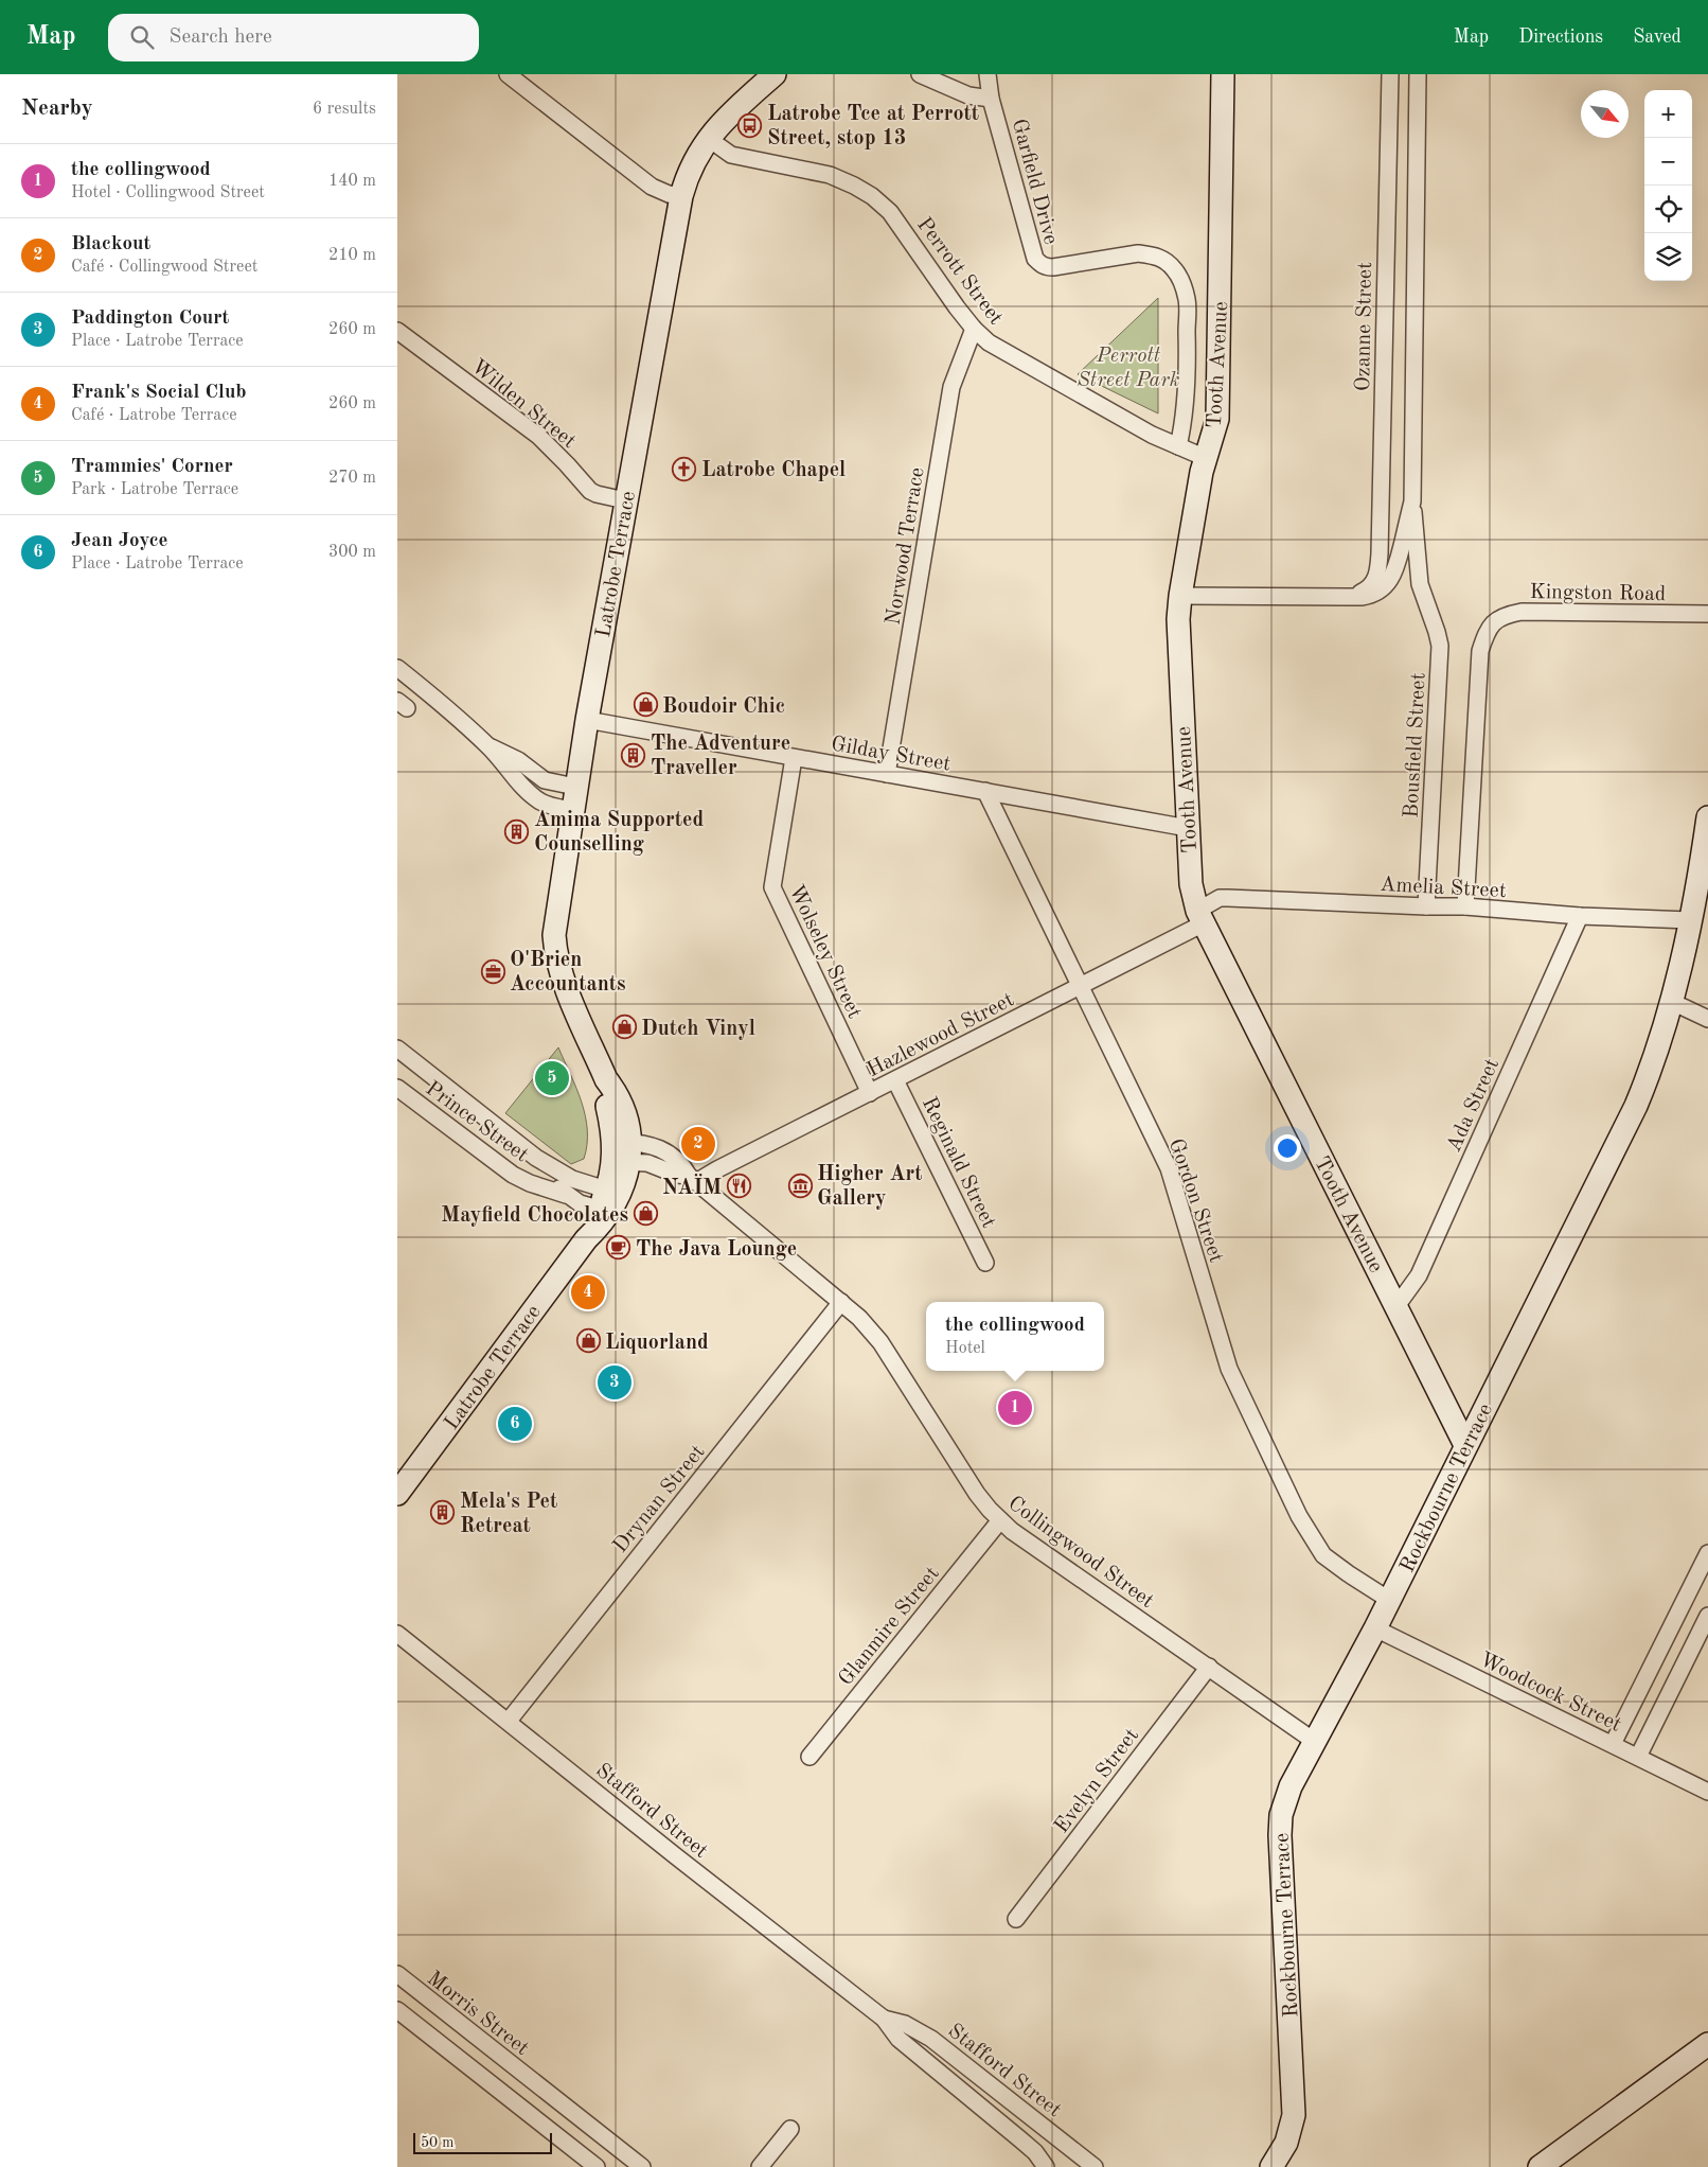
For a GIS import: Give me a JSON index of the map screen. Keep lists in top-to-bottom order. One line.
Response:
{"streets":{"street":["Garfield Drive","Perrott Street","Ozanne Street","Tooth Avenue","Wilden Street","Norwood Terrace","Latrobe Terrace","Kingston Road","Bousfield Street","Gilday Street","Amelia Street","Wolseley Street","Hazlewood Street","Ada Street","Prince Street","Reginald Street","Gordon Street","Rockbourne Terrace","Drynan Street","Collingwood Street","Glanmire Street","Woodcock Street","Evelyn Street","Stafford Street","Morris Street"]},"crossings":[["Garfield Drive","Perrott Street"],["Perrott Street","Tooth Avenue"],["Perrott Street","Norwood Terrace"],["Perrott Street","Latrobe Terrace"],["Tooth Avenue","Gilday Street"],["Tooth Avenue","Amelia Street"],["Tooth Avenue","Hazlewood Street"],["Tooth Avenue","Ada Street"],["Tooth Avenue","Rockbourne Terrace"],["Wilden Street","Latrobe Terrace"],["Norwood Terrace","Gilday Street"],["Latrobe Terrace","Gilday Street"],["Latrobe Terrace","Prince Street"],["Latrobe Terrace","Collingwood Street"],["Kingston Road","Amelia Street"],["Bousfield Street","Amelia Street"],["Gilday Street","Wolseley Street"],["Gilday Street","Gordon Street"],["Amelia Street","Hazlewood Street"],["Amelia Street","Ada Street"],["Amelia Street","Rockbourne Terrace"],["Wolseley Street","Hazlewood Street"],["Hazlewood Street","Reginald Street"],["Hazlewood Street","Gordon Street"],["Hazlewood Street","Collingwood Street"],["Gordon Street","Rockbourne Terrace"],["Rockbourne Terrace","Collingwood Street"],["Rockbourne Terrace","Woodcock Street"],["Drynan Street","Collingwood Street"],["Drynan Street","Stafford Street"],["Collingwood Street","Glanmire Street"],["Collingwood Street","Evelyn Street"]],"parks":["Perrott Street Park"],"places":{"bus stop":["Latrobe Tce at Perrott Street, stop 13"],"church":["Latrobe Chapel"],"shop":["Boudoir Chic","Dutch Vinyl","Mayfield Chocolates","Liquorland"],"building":["The Adventure Traveller","Amima Supported Counselling","Mela's Pet Retreat"],"office":["O'Brien Accountants"],"museum":["Higher Art Gallery"],"restaurant":["NAÏM"],"cafe":["The Java Lounge"]},"scale_bar":"50 m","north":"bottom right","page":{"header":"Map","search":"Search here","nav":["Map","Directions","Saved"],"heading":["Nearby","6 results"],"map_buttons":["+","−"],"list":[{"mark":"1","name":"the collingwood","note":"Hotel · Collingwood Street","value":"140 m"},{"mark":"2","name":"Blackout","note":"Café · Collingwood Street","value":"210 m"},{"mark":"3","name":"Paddington Court","note":"Place · Latrobe Terrace","value":"260 m"},{"mark":"4","name":"Frank's Social Club","note":"Café · Latrobe Terrace","value":"260 m"},{"mark":"5","name":"Trammies' Corner","note":"Park · Latrobe Terrace","value":"270 m"},{"mark":"6","name":"Jean Joyce","note":"Place · Latrobe Terrace","value":"300 m"}],"pins":["5","2","4","3","1","6"],"popup":["the collingwood","Hotel"],"scale":"50 m"}}
